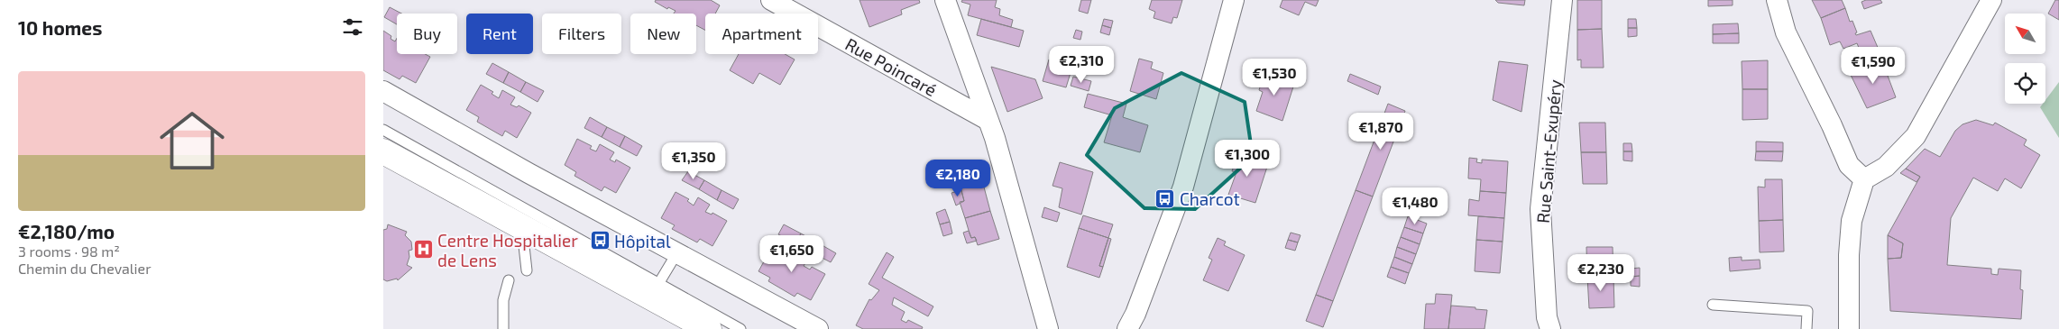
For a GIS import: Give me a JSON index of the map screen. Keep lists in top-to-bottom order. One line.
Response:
{"streets":{"street":["Rue Poincaré","Rue Saint-Exupéry"]},"places":{"bus stop":["Charcot","Hôpital"],"hospital":["Centre Hospitalier de Lens"]},"north":"top left","page":{"heading":"10 homes","chip":["Buy","Rent","Filters","New","Apartment"],"price":["€2,310","€1,590","€1,530","€1,870","€1,300","€1,350","€2,180","€1,480","€1,650","€2,230"],"list":[{"name":"€2,180/mo","note":"3 rooms · 98 m² · Chemin du Chevalier"}]}}
